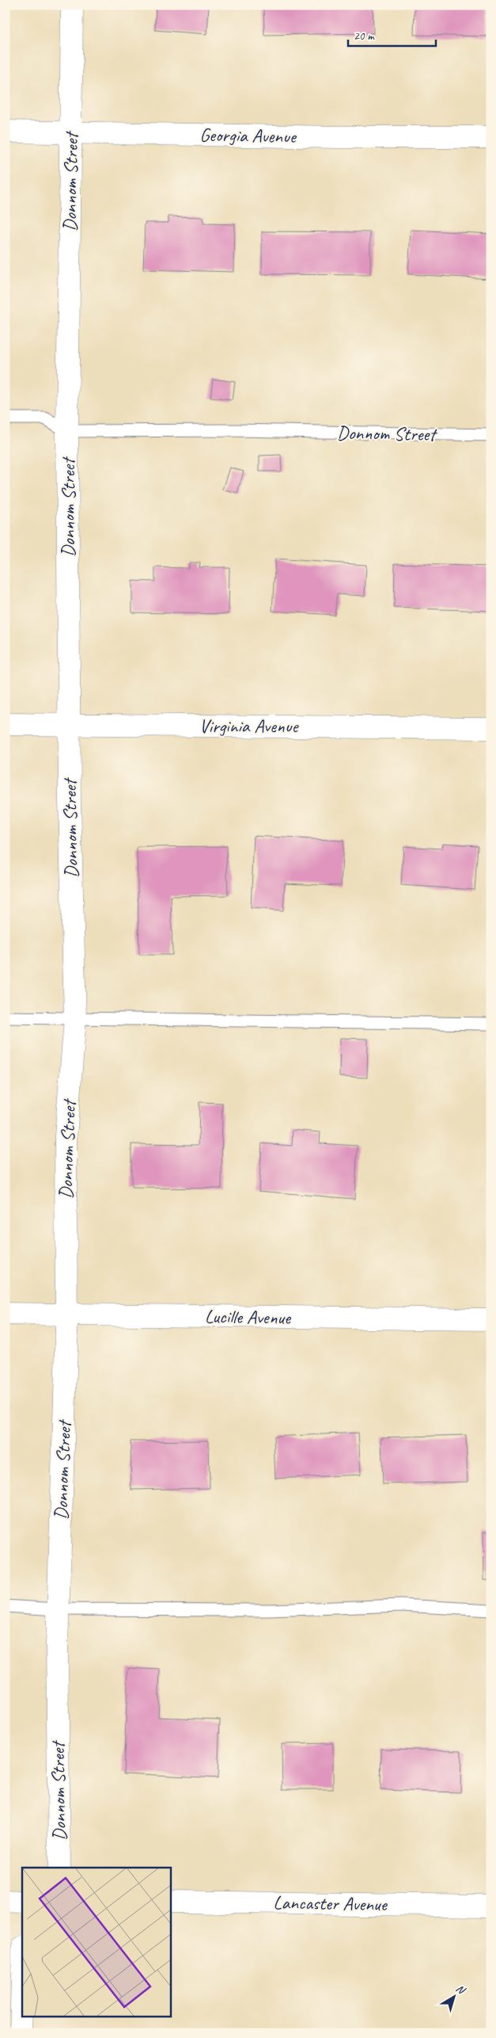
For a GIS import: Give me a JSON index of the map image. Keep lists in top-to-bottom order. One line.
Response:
{"streets":{"street":["Georgia Avenue","Donnom Street","Virginia Avenue","Lucille Avenue","Lancaster Avenue"]},"crossings":[["Georgia Avenue","Donnom Street"],["Donnom Street","Virginia Avenue"],["Donnom Street","Lucille Avenue"]],"scale_bar":"20 m","north":"top right"}
